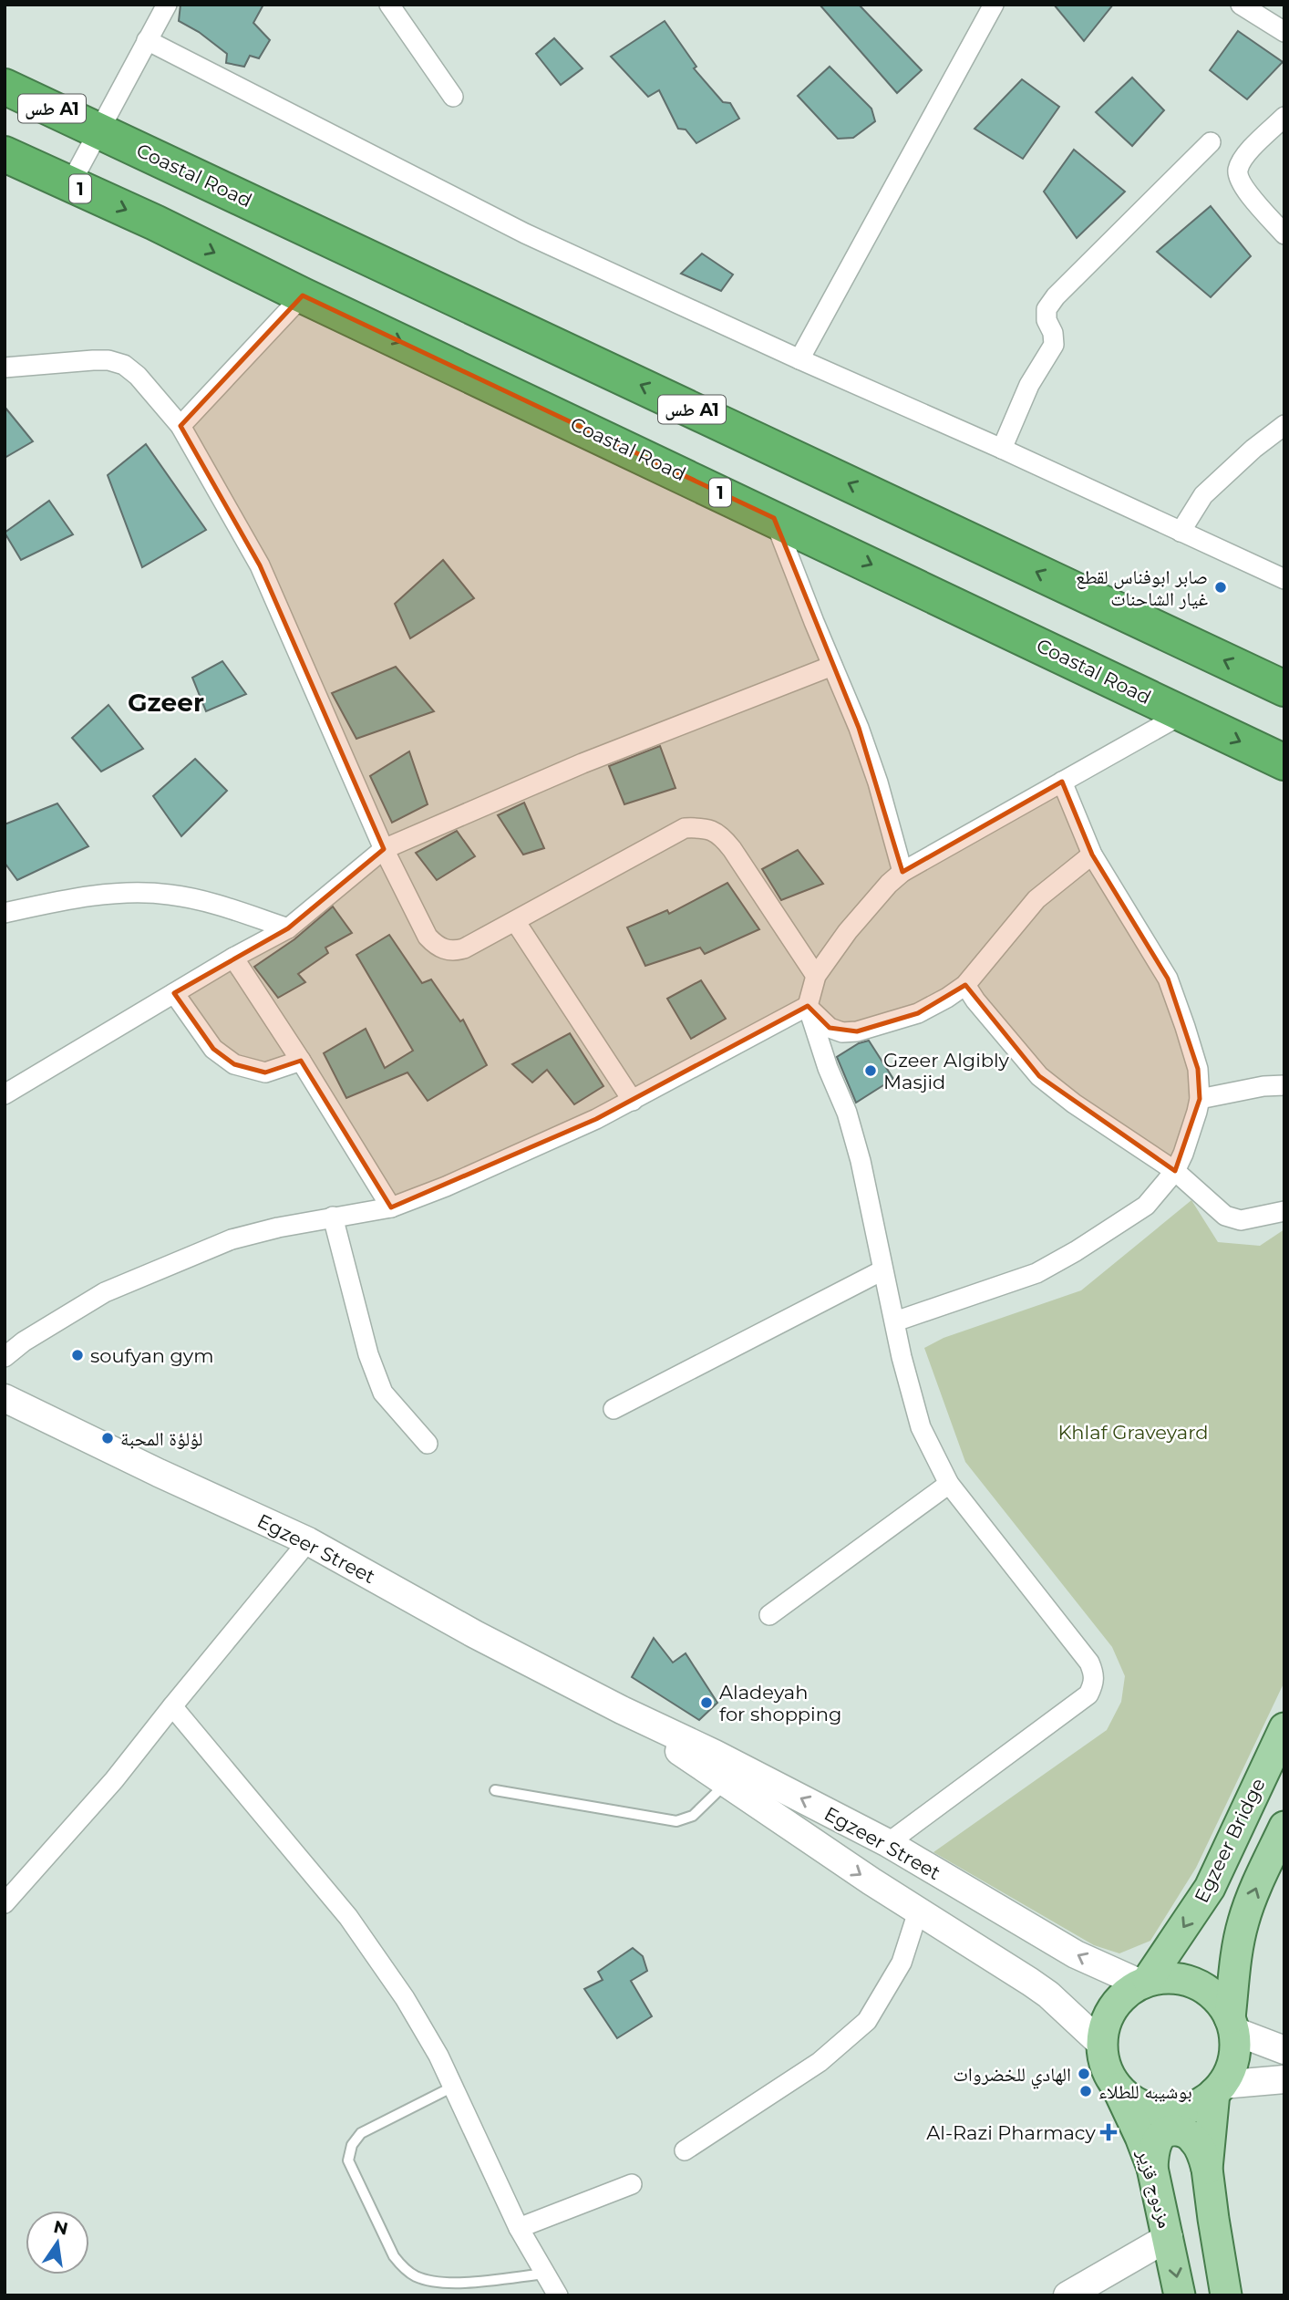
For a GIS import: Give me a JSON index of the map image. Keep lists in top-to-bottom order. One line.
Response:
{"streets":{"highway":["طس A1","Coastal Road","1"],"main road":["Egzeer Bridge","مزدوج قزير"],"street":["Egzeer Street"]},"crossings":[["Egzeer Street","Egzeer Bridge"],["Egzeer Street","مزدوج قزير"],["Egzeer Bridge","مزدوج قزير"]],"districts":["Gzeer"],"parks":["Khlaf Graveyard"],"places":{"other":["صابر ابوفناس لقطع غيار الشاحنات","Gzeer Algibly Masjid","soufyan gym","لؤلؤة المحبة","Aladeyah for shopping","الهادي للخضروات","بوشيبه للطلاء"],"health":["Al-Razi Pharmacy"]},"north":"top"}
